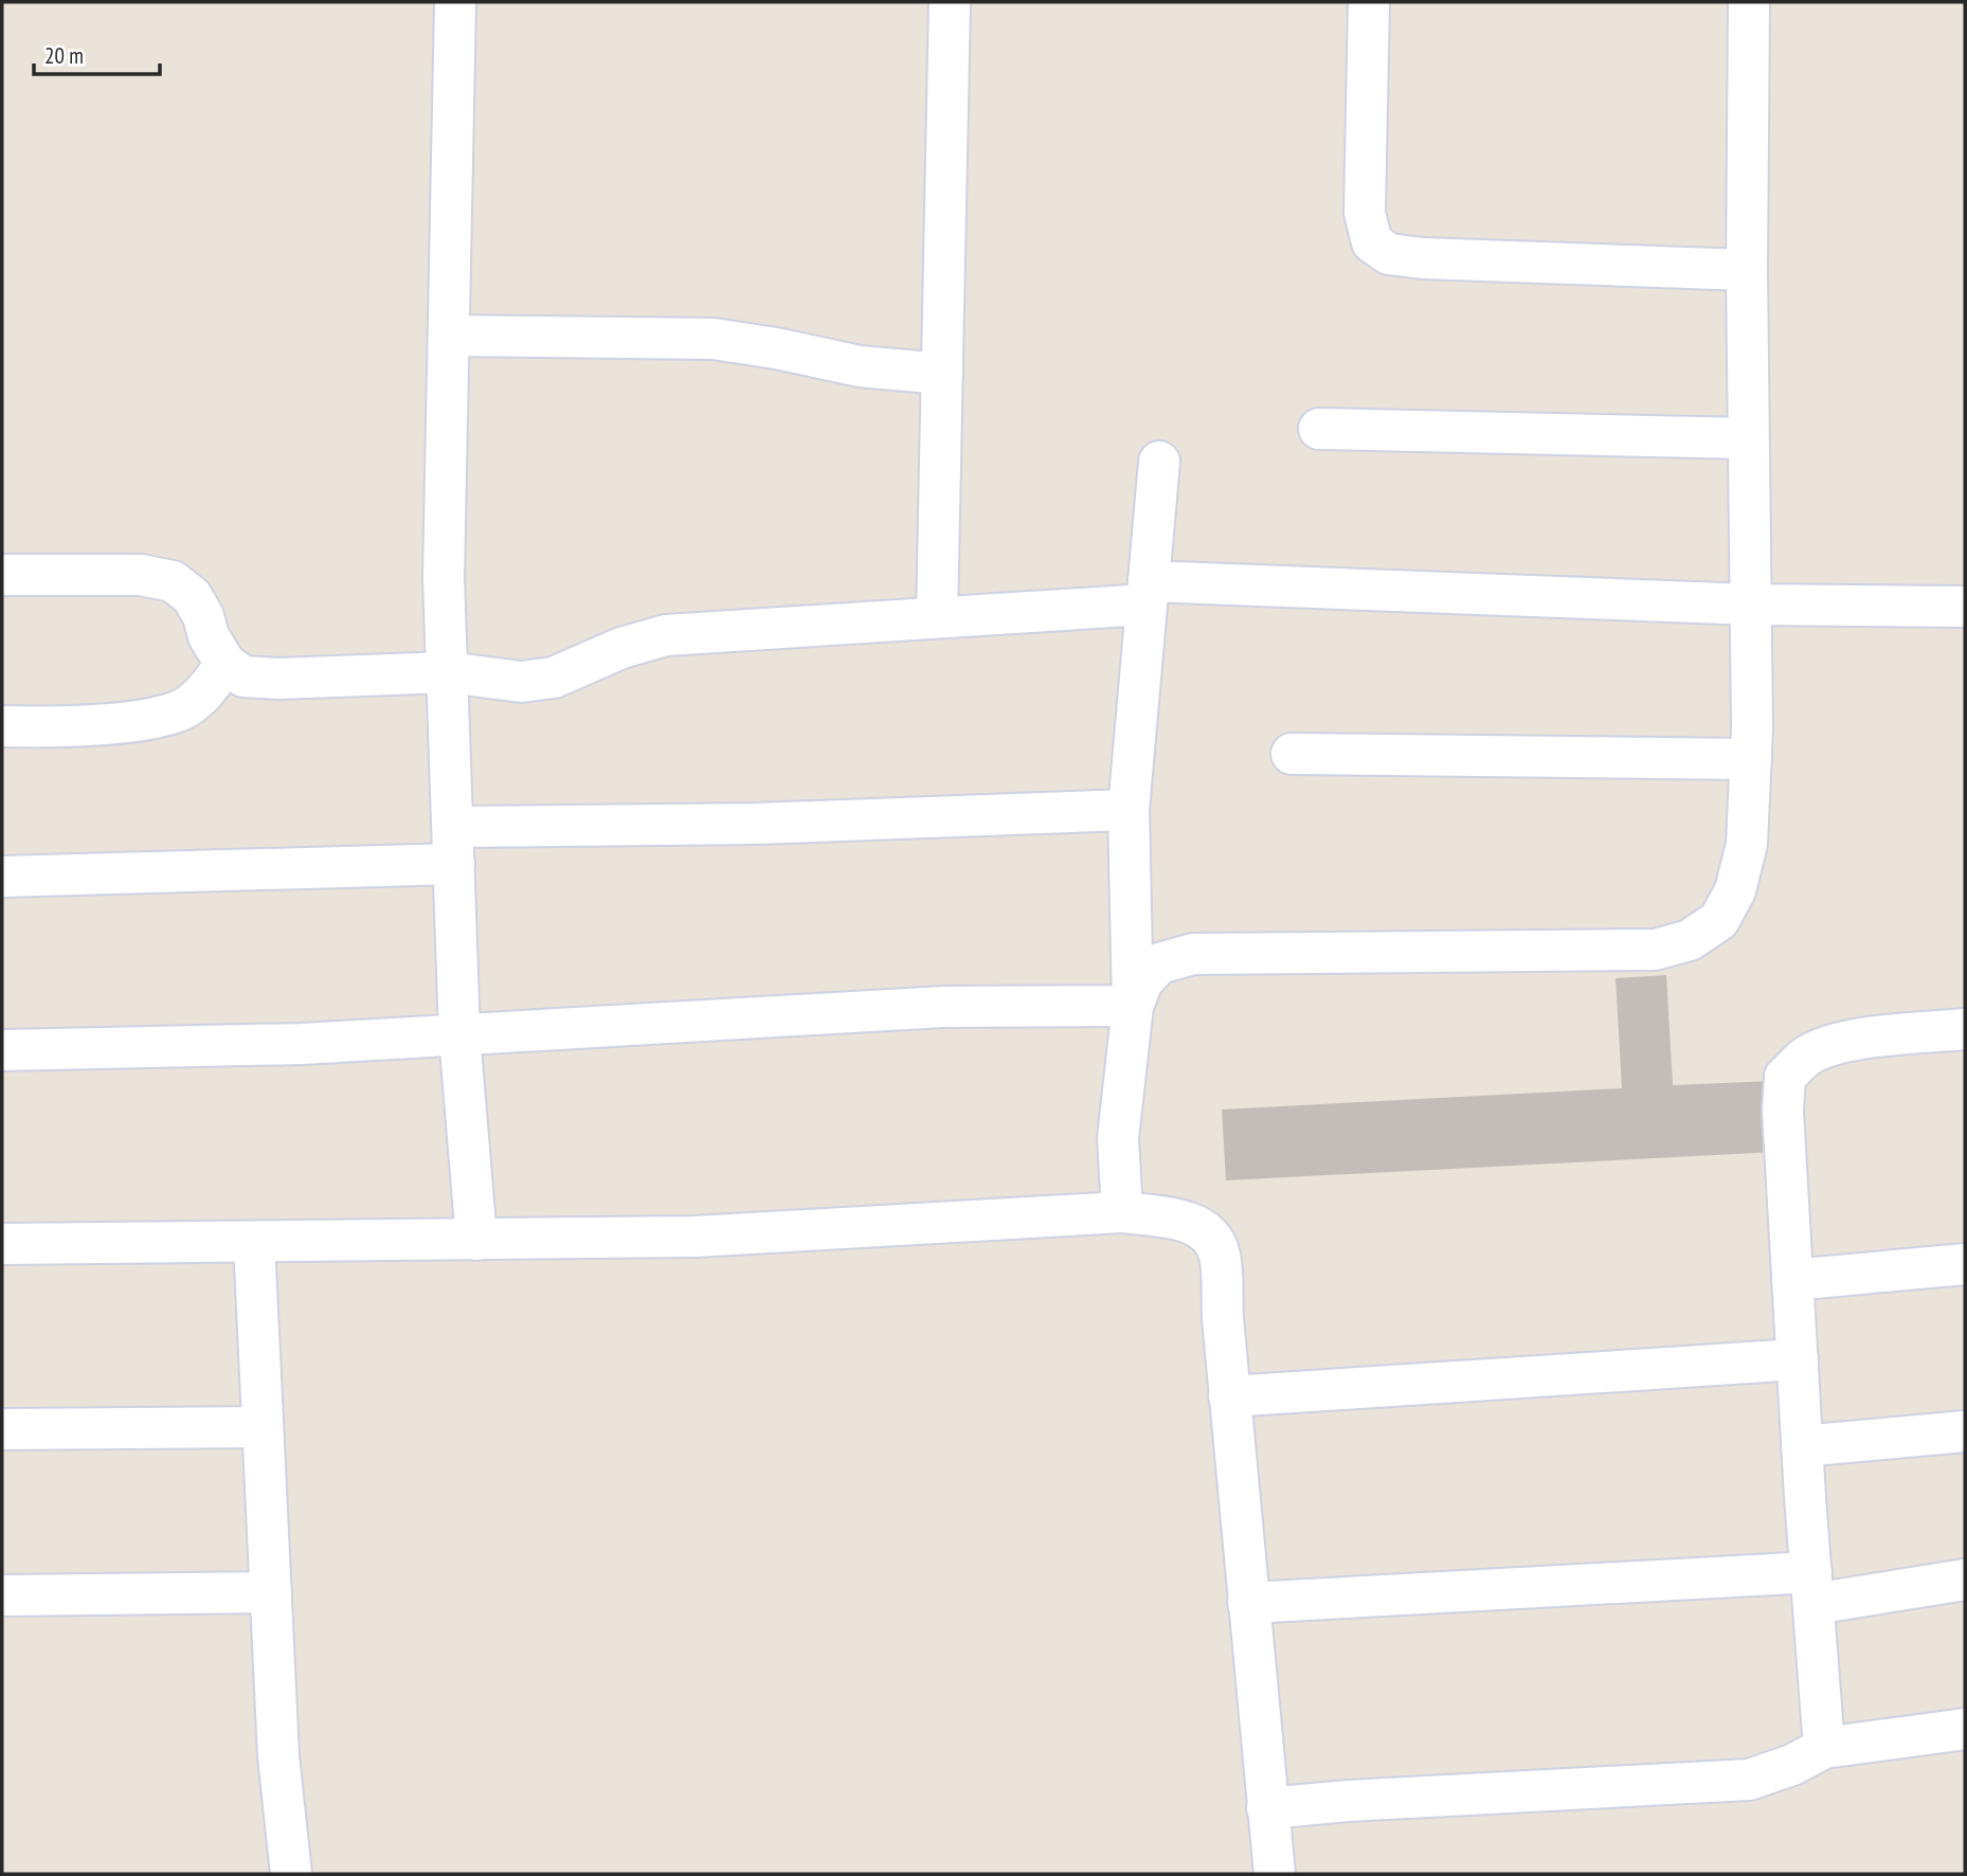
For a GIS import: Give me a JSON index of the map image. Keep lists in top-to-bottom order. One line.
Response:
{"scale_bar":"20 m"}
